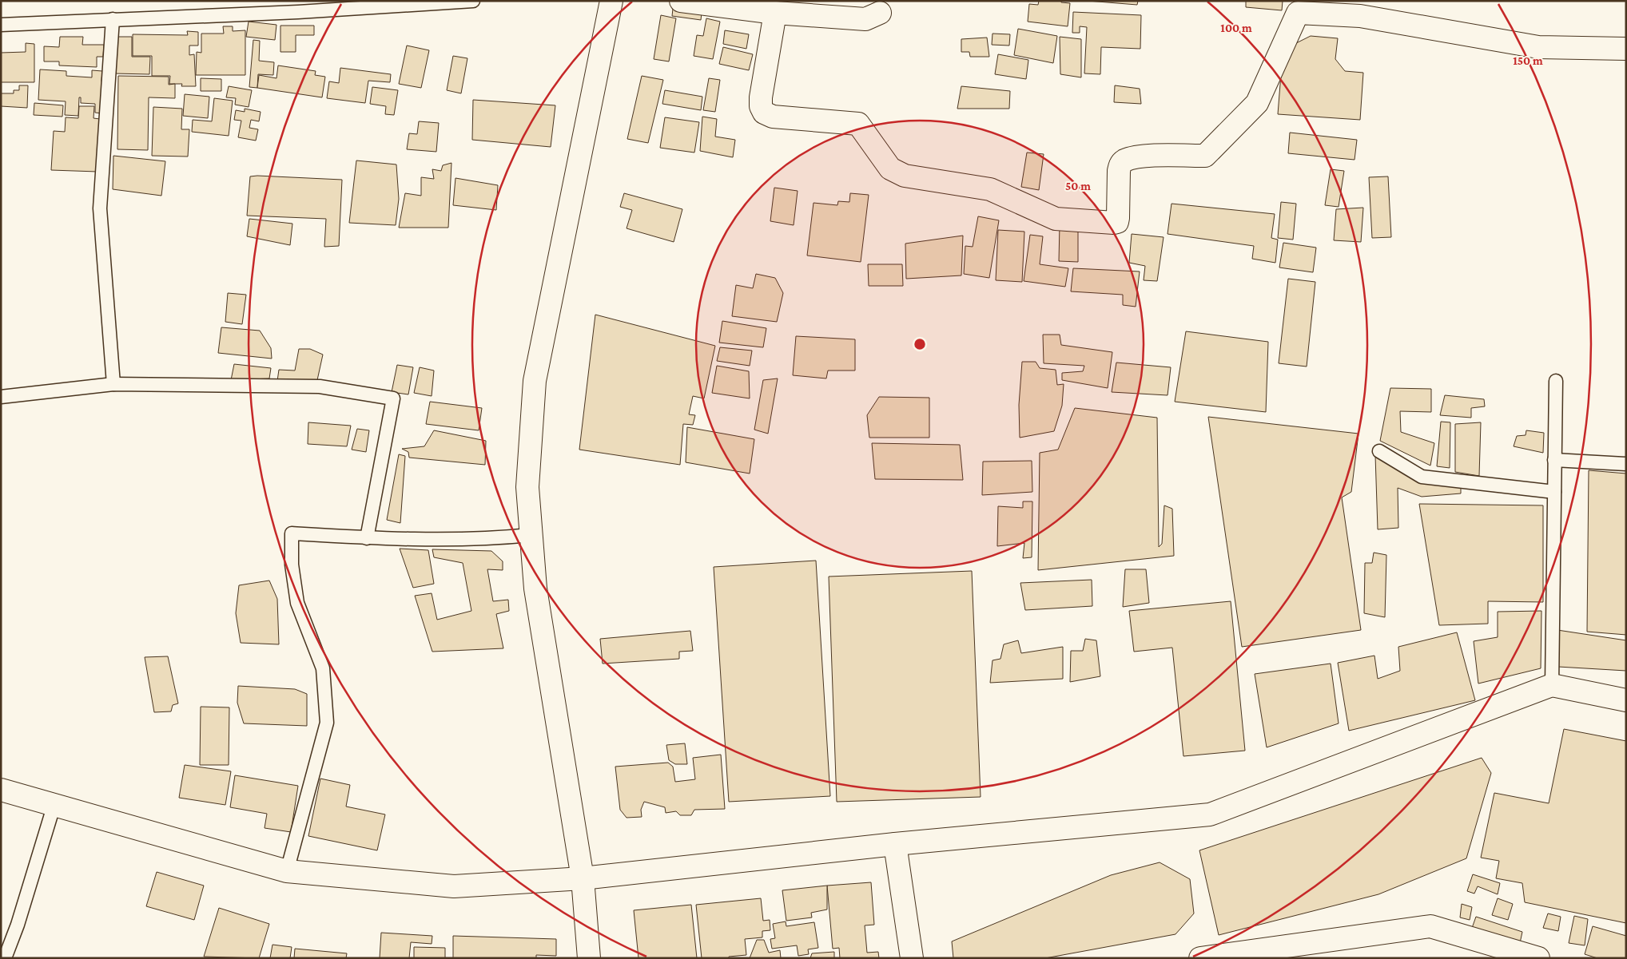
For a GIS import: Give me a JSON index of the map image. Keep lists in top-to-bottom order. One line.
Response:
{"rings":["100 m","150 m","50 m"]}
